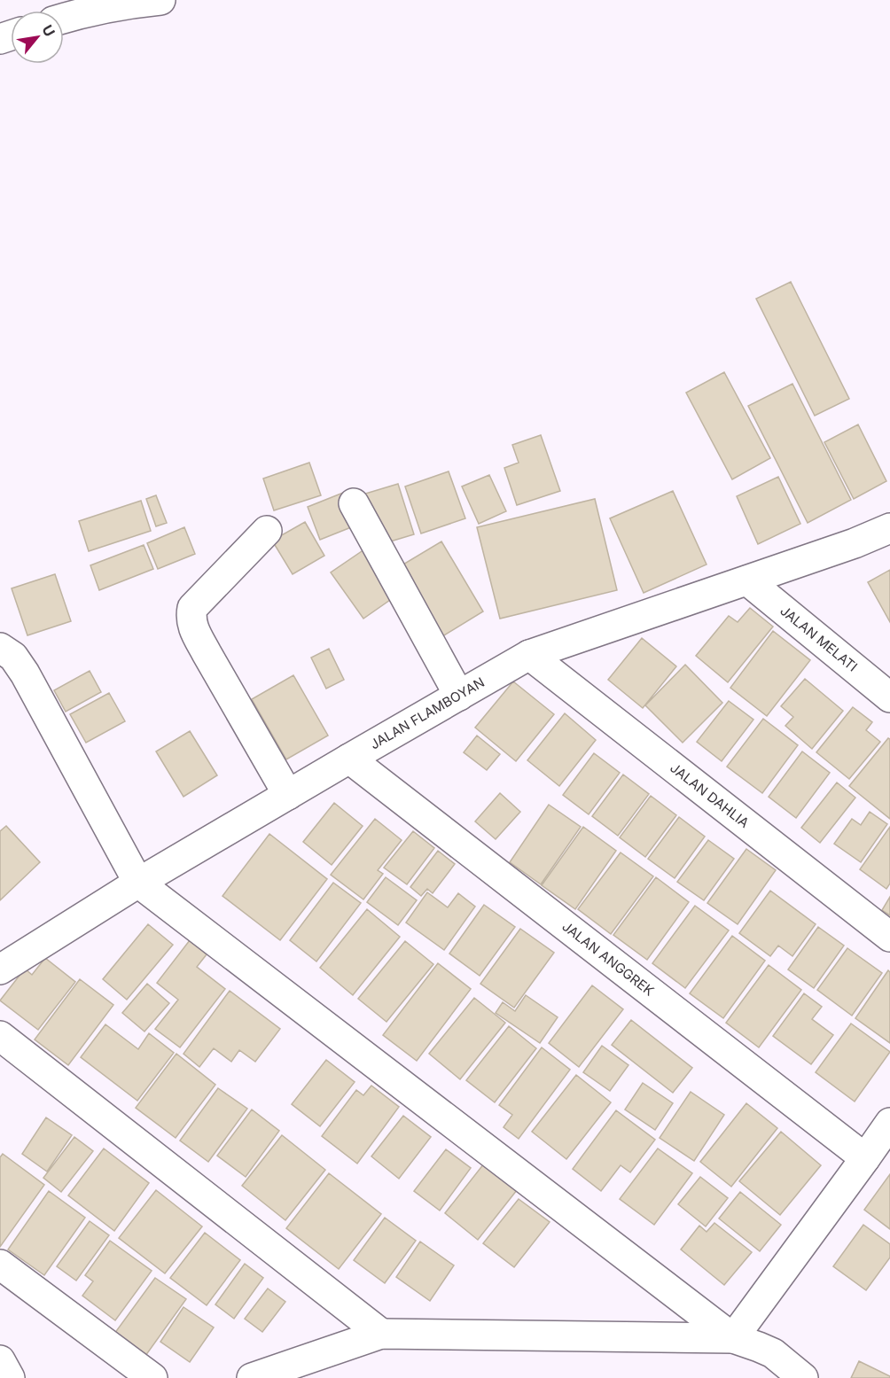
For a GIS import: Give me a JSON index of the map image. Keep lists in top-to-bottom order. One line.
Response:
{"streets":{"street":["JALAN MELATI","JALAN FLAMBOYAN","JALAN DAHLIA","JALAN ANGGREK"]},"crossings":[["JALAN MELATI","JALAN FLAMBOYAN"],["JALAN FLAMBOYAN","JALAN DAHLIA"],["JALAN FLAMBOYAN","JALAN ANGGREK"]],"north":"top right"}
